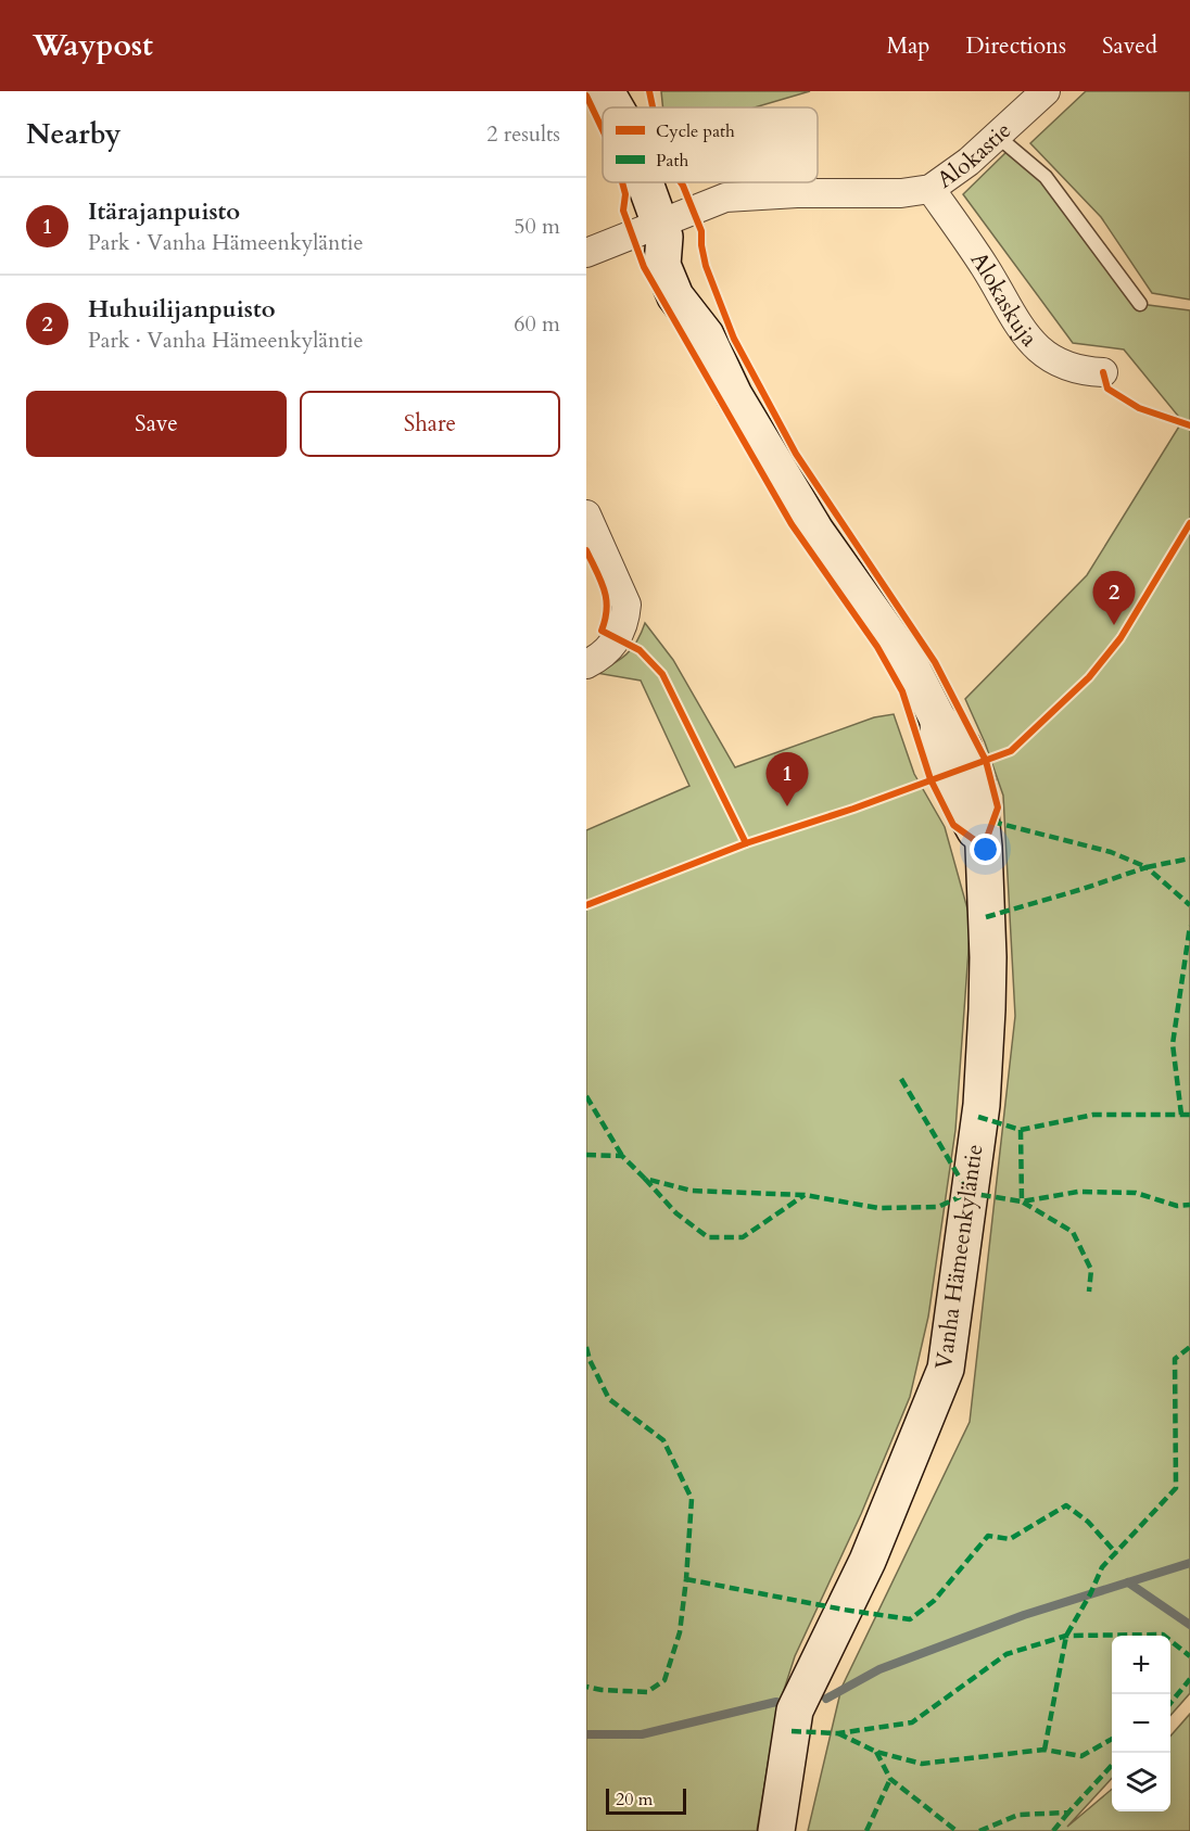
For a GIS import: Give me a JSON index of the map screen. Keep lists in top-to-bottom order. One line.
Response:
{"streets":{"street":["Alokastie","Alokaskuja","Vanha Hämeenkyläntie"]},"crossings":[["Alokastie","Alokaskuja"],["Alokastie","Vanha Hämeenkyläntie"]],"legend":["Cycle path","Path"],"scale_bar":"20 m","page":{"header":"Waypost","nav":["Map","Directions","Saved"],"heading":["Nearby","2 results"],"list":[{"mark":"1","name":"Itärajanpuisto","note":"Park · Vanha Hämeenkyläntie","value":"50 m"},{"mark":"2","name":"Huhuilijanpuisto","note":"Park · Vanha Hämeenkyläntie","value":"60 m"}],"buttons":["Save","Share"],"pins":["2","1"],"map_buttons":["+","−"],"scale":"20 m"}}
